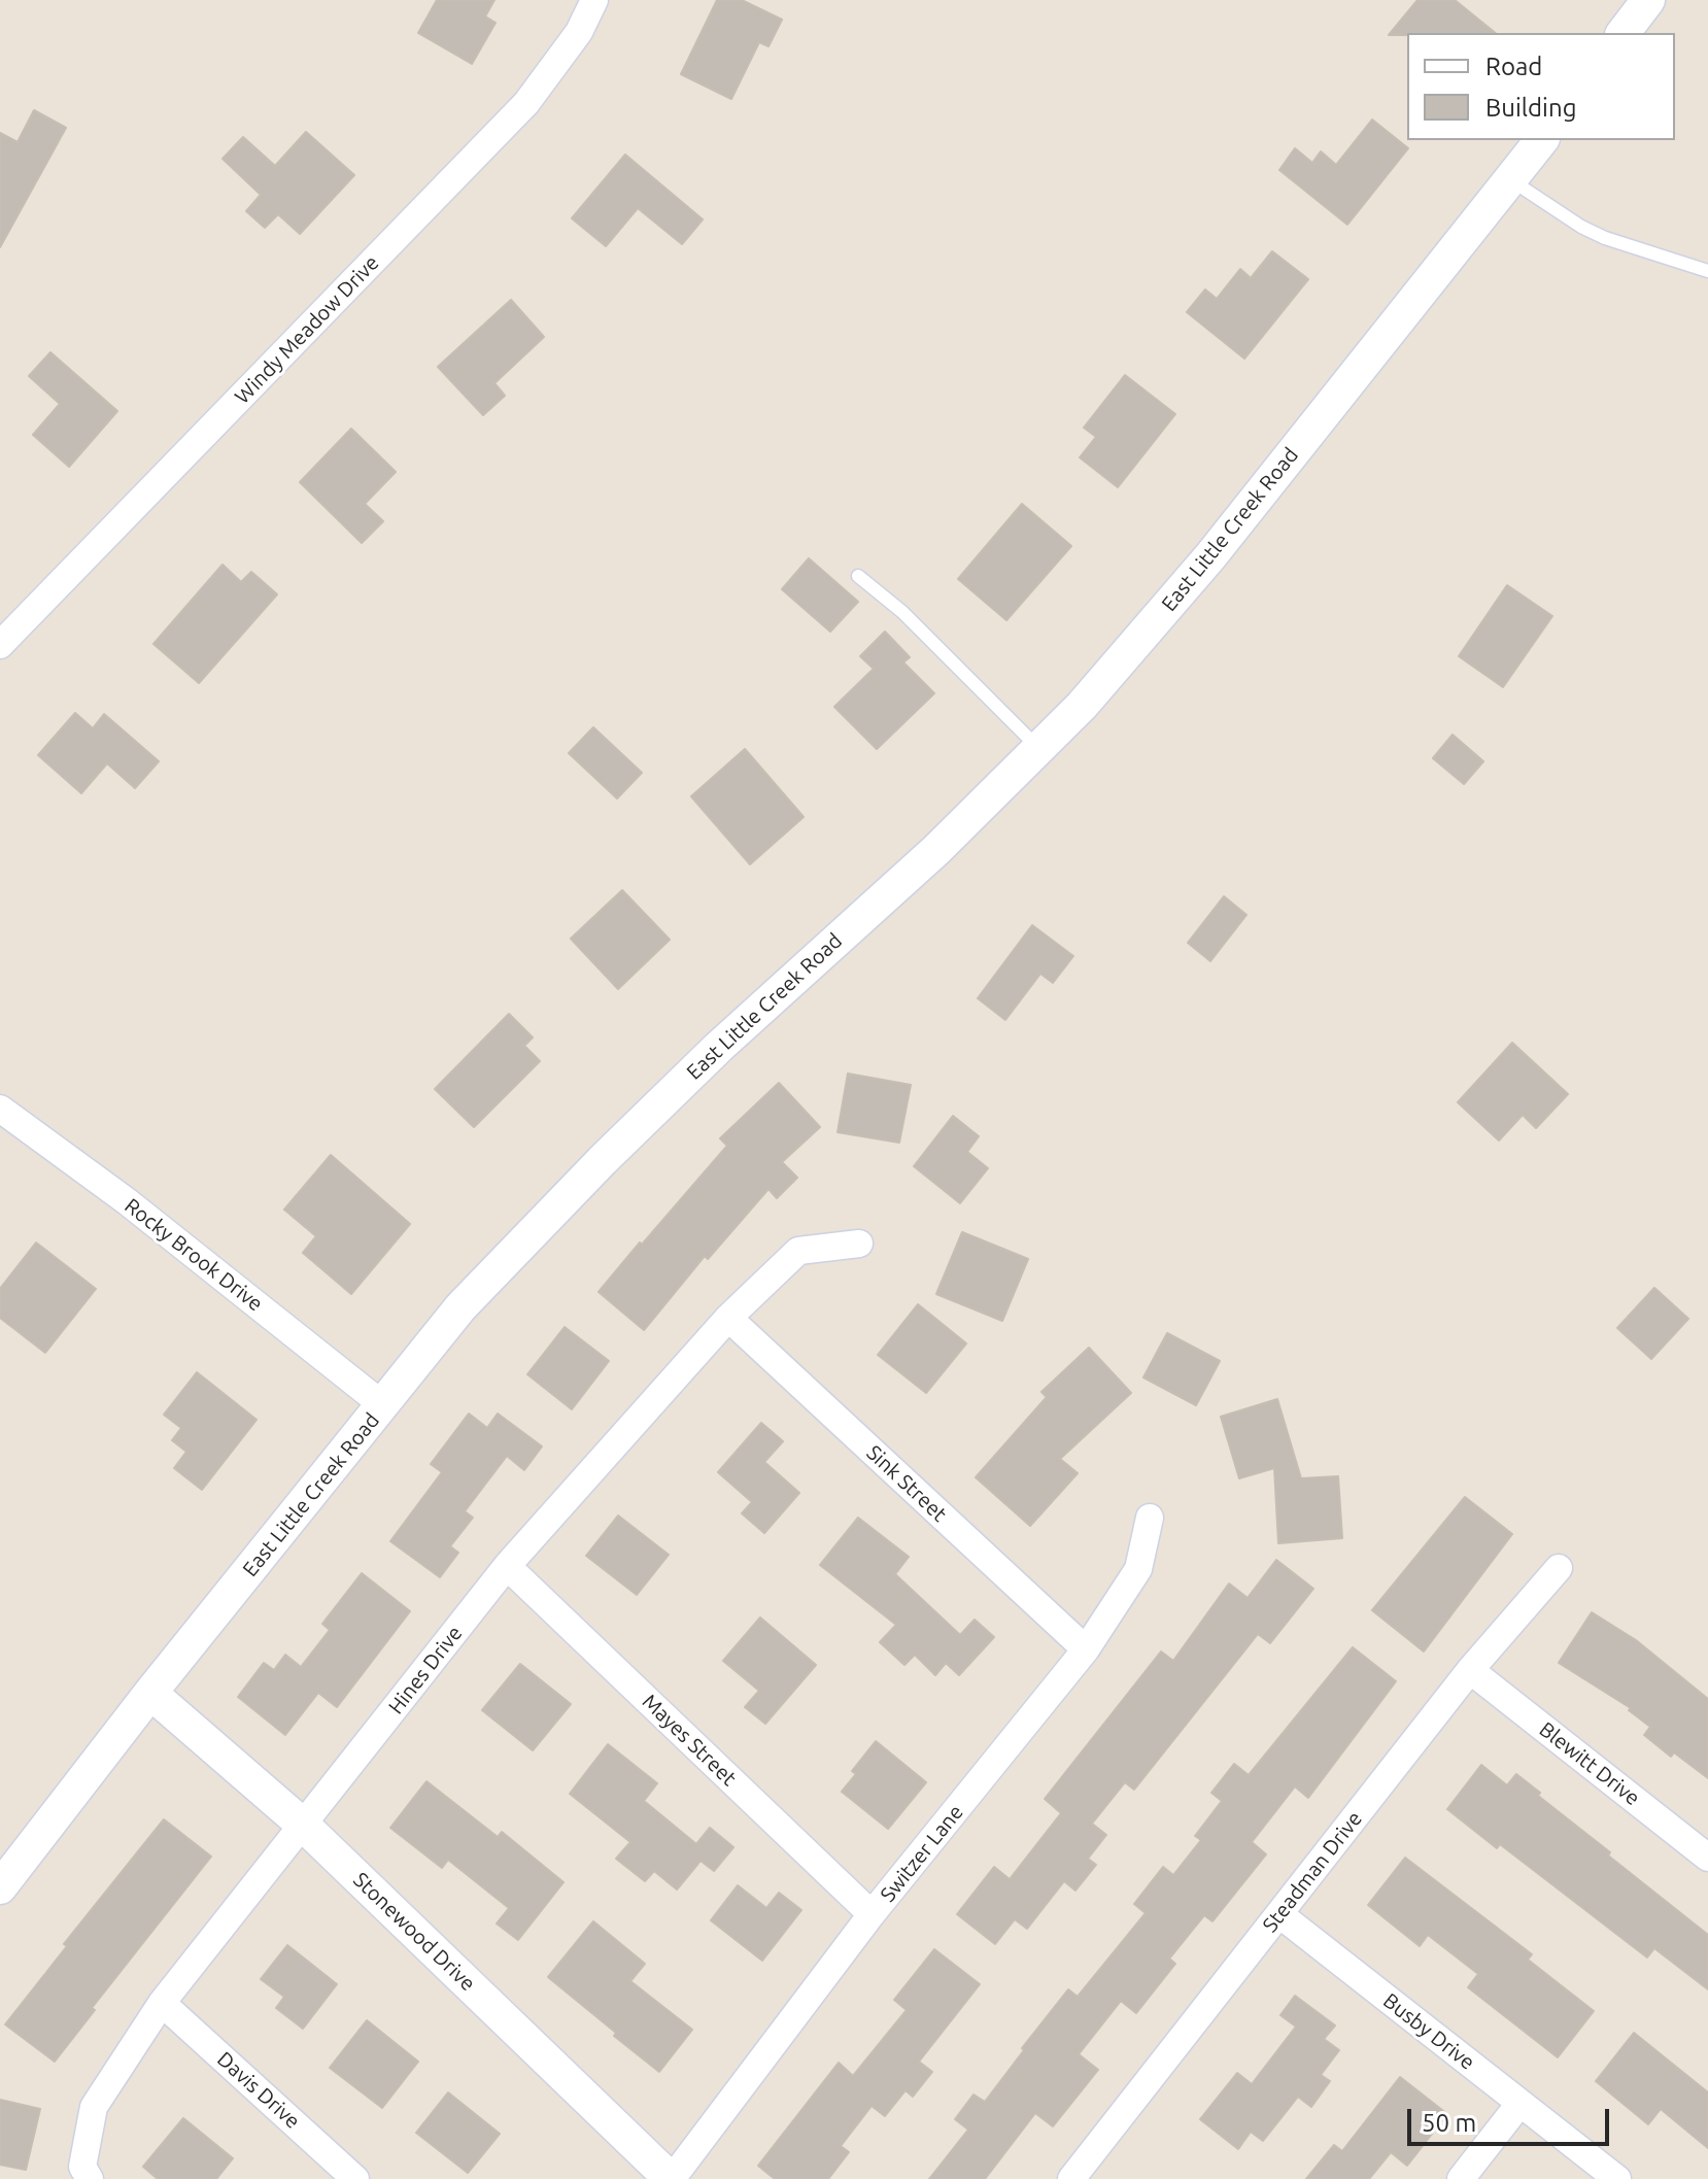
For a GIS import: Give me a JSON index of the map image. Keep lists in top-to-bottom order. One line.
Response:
{"streets":{"street":["Windy Meadow Drive","East Little Creek Road","Rocky Brook Drive","Sink Street","Hines Drive","Mayes Street","Blewitt Drive","Switzer Lane","Steadman Drive","Stonewood Drive","Busby Drive","Davis Drive"]},"crossings":[["East Little Creek Road","Rocky Brook Drive"],["East Little Creek Road","Stonewood Drive"],["Sink Street","Hines Drive"],["Sink Street","Switzer Lane"],["Hines Drive","Mayes Street"],["Hines Drive","Stonewood Drive"],["Hines Drive","Davis Drive"],["Mayes Street","Switzer Lane"],["Blewitt Drive","Steadman Drive"],["Switzer Lane","Stonewood Drive"],["Steadman Drive","Busby Drive"]],"legend":["Road","Building"],"scale_bar":"50 m"}
